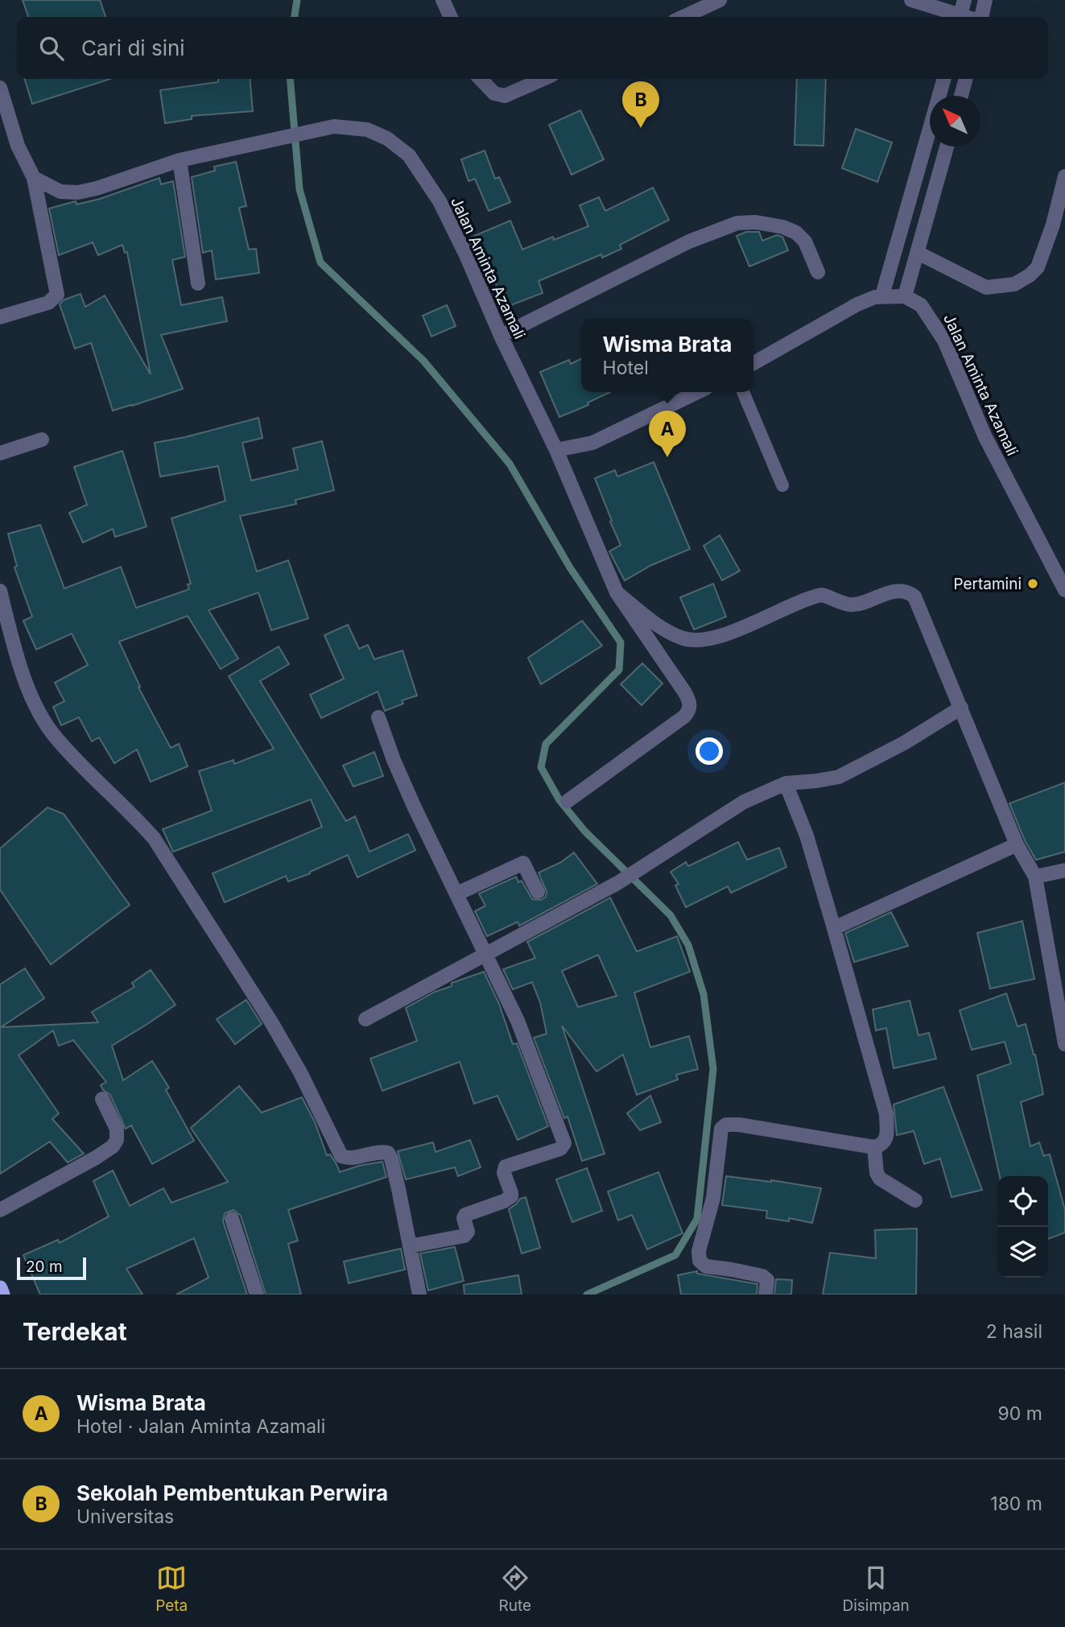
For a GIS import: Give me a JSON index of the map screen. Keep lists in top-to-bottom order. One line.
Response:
{"streets":{"street":["Jalan Aminta Azamali"]},"places":["Pertamini"],"scale_bar":"20 m","north":"top left","page":{"search":"Cari di sini","pins":["B","A"],"popup":["Wisma Brata","Hotel"],"scale":"20 m","heading":["Terdekat","2 hasil"],"list":[{"mark":"A","name":"Wisma Brata","note":"Hotel · Jalan Aminta Azamali","value":"90 m"},{"mark":"B","name":"Sekolah Pembentukan Perwira","note":"Universitas","value":"180 m"}],"nav":["Peta","Rute","Disimpan"]}}
